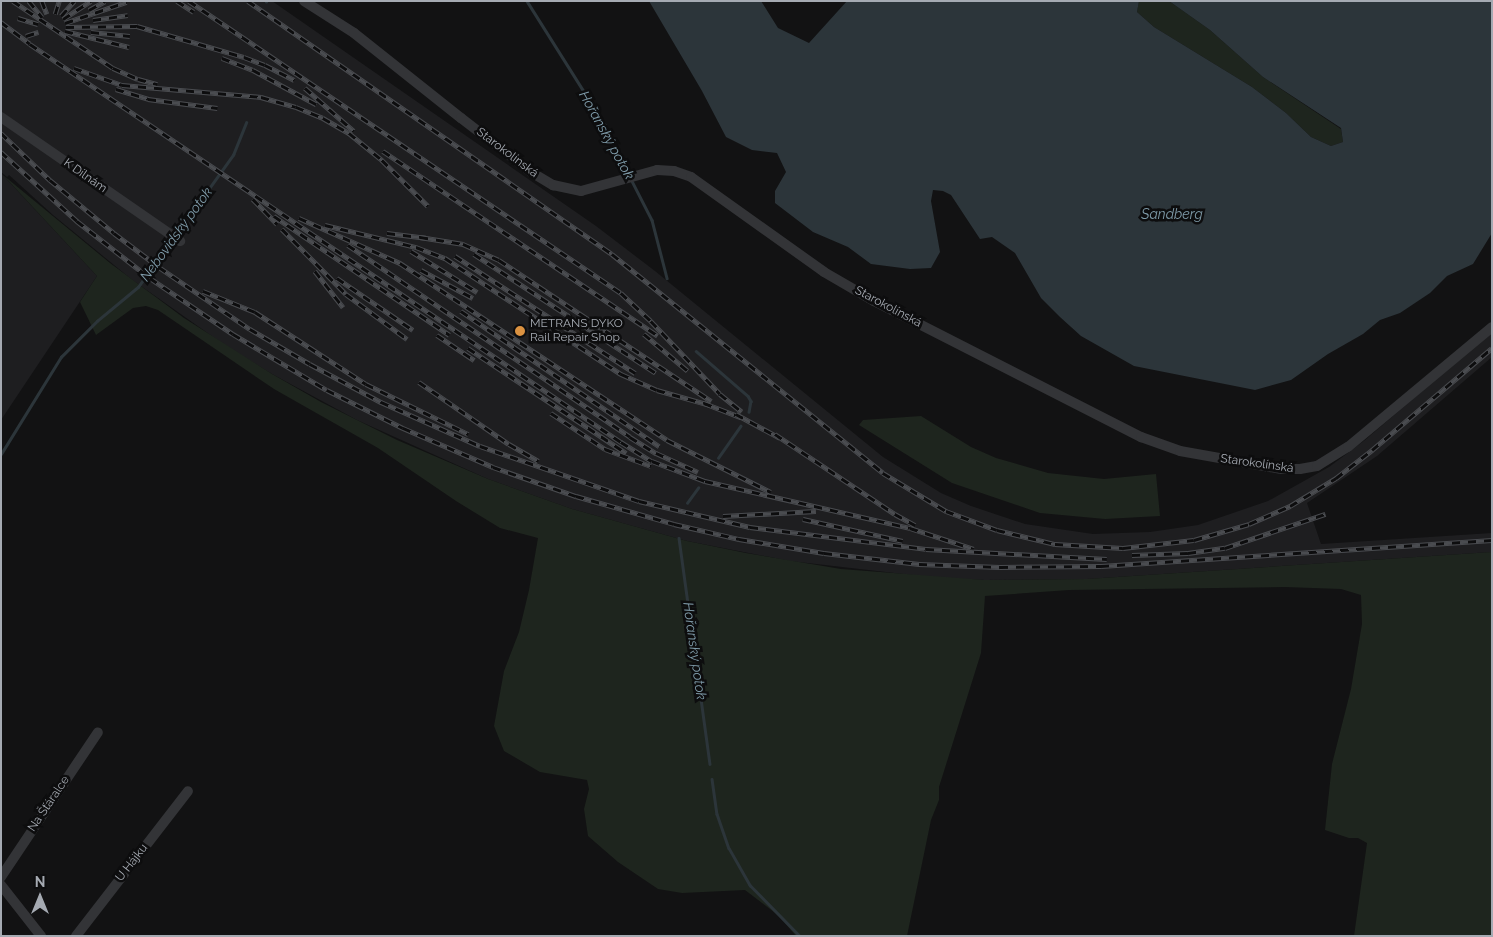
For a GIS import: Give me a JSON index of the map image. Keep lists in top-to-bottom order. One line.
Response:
{"streets":{"street":["Starokolínská","K Dílnám","Na Šťáralce","U Hájku"]},"water":["Hořanský potok","Sandberg","Nebovidský potok"],"places":["METRANS DYKO Rail Repair Shop"],"north":"top"}
